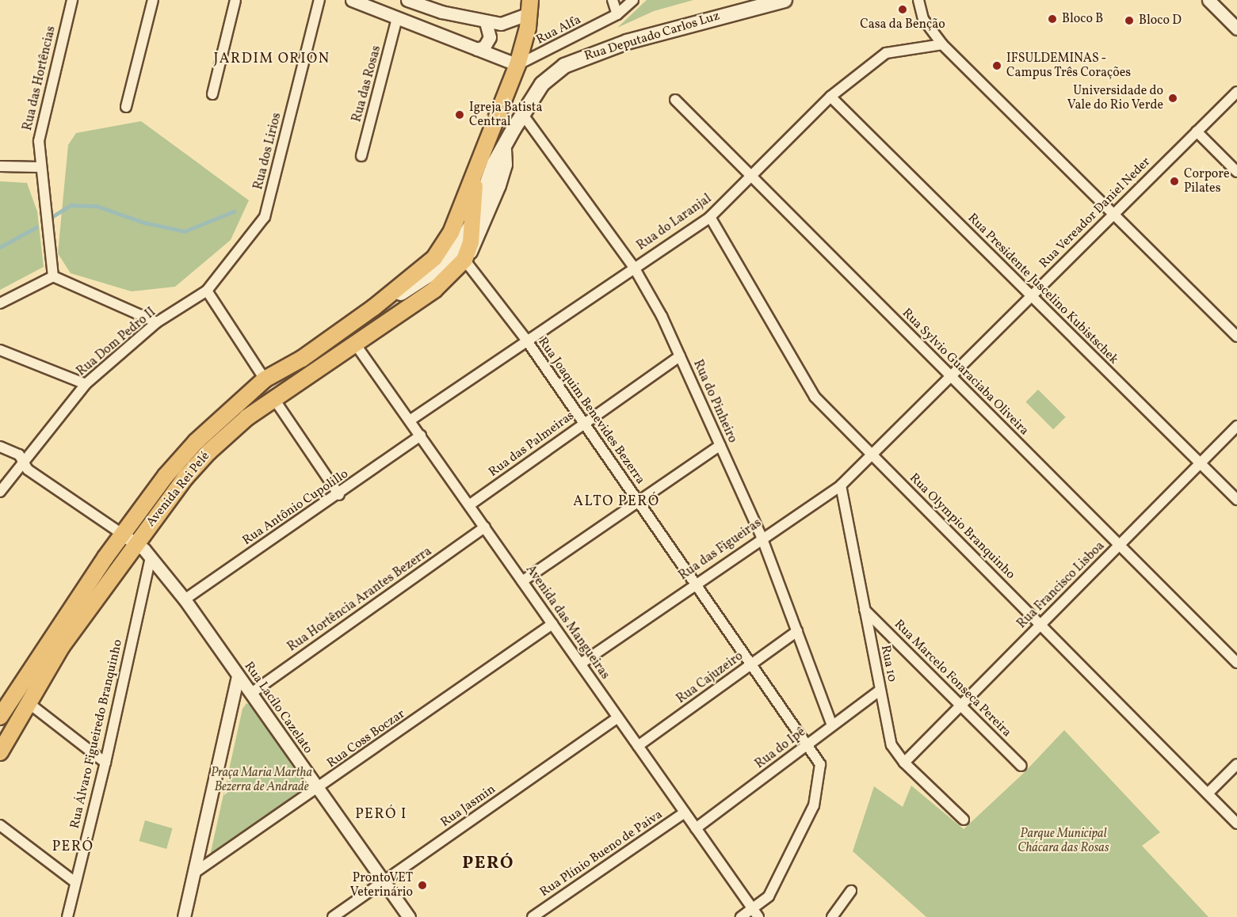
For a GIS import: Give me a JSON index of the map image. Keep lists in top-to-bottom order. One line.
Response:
{"streets":{"main road":["Rua Deputado Carlos Luz","Avenida Rei Pelé"],"street":["Rua Alfa","Rua das Hortências","Rua das Rosas","Rua dos Lirios","Rua Vereador Daniel Neder","Rua do Laranjal","Rua Presidente Juscelino Kubistschek","Rua Dom Pedro II","Rua Sylvio Guaraciaba Oliveira","Rua do Pinheiro","Rua Joaquim Benevides Bezerra","Rua das Palmeiras","Rua Antônio Cupolillo","Rua Olympio Branquinho","Rua das Figueiras","Rua Francisco Lisboa","Rua Hortência Arantes Bezerra","Avenida das Mangueiras","Rua 10","Rua Cajuzeiro","Rua Marcelo Fonseca Pereira","Rua Lacílo Cazelato","Rua Álvaro Figueiredo Branquinho","Rua Coss Boczar","Rua do Ipê","Rua Jasmin","Rua Plínio Bueno de Paiva"]},"crossings":[["Rua Alfa","Avenida Rei Pelé"],["Rua Deputado Carlos Luz","Rua do Pinheiro"],["Rua Deputado Carlos Luz","Rua Joaquim Benevides Bezerra"],["Rua Deputado Carlos Luz","Avenida Rei Pelé"],["Rua dos Lirios","Rua Dom Pedro II"],["Rua Vereador Daniel Neder","Rua Presidente Juscelino Kubistschek"],["Rua Vereador Daniel Neder","Rua Sylvio Guaraciaba Oliveira"],["Rua Vereador Daniel Neder","Rua Olympio Branquinho"],["Rua Vereador Daniel Neder","Rua das Figueiras"],["Rua do Laranjal","Rua Presidente Juscelino Kubistschek"],["Rua do Laranjal","Rua Sylvio Guaraciaba Oliveira"],["Rua do Laranjal","Rua do Pinheiro"],["Rua do Laranjal","Rua Joaquim Benevides Bezerra"],["Rua do Laranjal","Rua Olympio Branquinho"],["Rua do Laranjal","Avenida das Mangueiras"],["Rua Presidente Juscelino Kubistschek","Rua Francisco Lisboa"],["Rua Sylvio Guaraciaba Oliveira","Rua Francisco Lisboa"],["Rua do Pinheiro","Rua das Palmeiras"],["Rua do Pinheiro","Rua das Figueiras"],["Rua do Pinheiro","Rua Cajuzeiro"],["Rua do Pinheiro","Rua do Ipê"],["Rua Joaquim Benevides Bezerra","Rua das Palmeiras"],["Rua Joaquim Benevides Bezerra","Avenida Rei Pelé"],["Rua Joaquim Benevides Bezerra","Rua das Figueiras"],["Rua Joaquim Benevides Bezerra","Avenida das Mangueiras"],["Rua Joaquim Benevides Bezerra","Rua Cajuzeiro"],["Rua Joaquim Benevides Bezerra","Rua do Ipê"],["Rua das Palmeiras","Avenida das Mangueiras"],["Avenida Rei Pelé","Avenida das Mangueiras"],["Avenida Rei Pelé","Rua Lacílo Cazelato"],["Rua Antônio Cupolillo","Avenida das Mangueiras"],["Rua Antônio Cupolillo","Rua Lacílo Cazelato"],["Rua Olympio Branquinho","Rua das Figueiras"],["Rua Olympio Branquinho","Rua Francisco Lisboa"],["Rua das Figueiras","Avenida das Mangueiras"],["Rua das Figueiras","Rua 10"],["Rua Francisco Lisboa","Rua 10"],["Rua Francisco Lisboa","Rua Marcelo Fonseca Pereira"],["Rua Hortência Arantes Bezerra","Avenida das Mangueiras"],["Rua Hortência Arantes Bezerra","Rua Lacílo Cazelato"],["Avenida das Mangueiras","Rua Cajuzeiro"],["Avenida das Mangueiras","Rua Coss Boczar"],["Avenida das Mangueiras","Rua do Ipê"],["Avenida das Mangueiras","Rua Jasmin"],["Avenida das Mangueiras","Rua Plínio Bueno de Paiva"],["Rua 10","Rua Marcelo Fonseca Pereira"],["Rua 10","Rua do Ipê"],["Rua Lacílo Cazelato","Rua Álvaro Figueiredo Branquinho"],["Rua Lacílo Cazelato","Rua Coss Boczar"],["Rua Lacílo Cazelato","Rua Jasmin"]],"districts":["JARDIM ORION","ALTO PERÓ","PERÓ I","PERÓ","PERÓ"],"parks":["Praça Maria Martha Bezerra de Andrade","Parque Municipal Chácara das Rosas"],"places":["Casa da Benção","Bloco B","Bloco D","IFSULDEMINAS - Campus Três Corações","Universidade do Vale do Rio Verde","Igreja Batista Central","Corpore Pilates","ProntoVET Veterinário"]}
